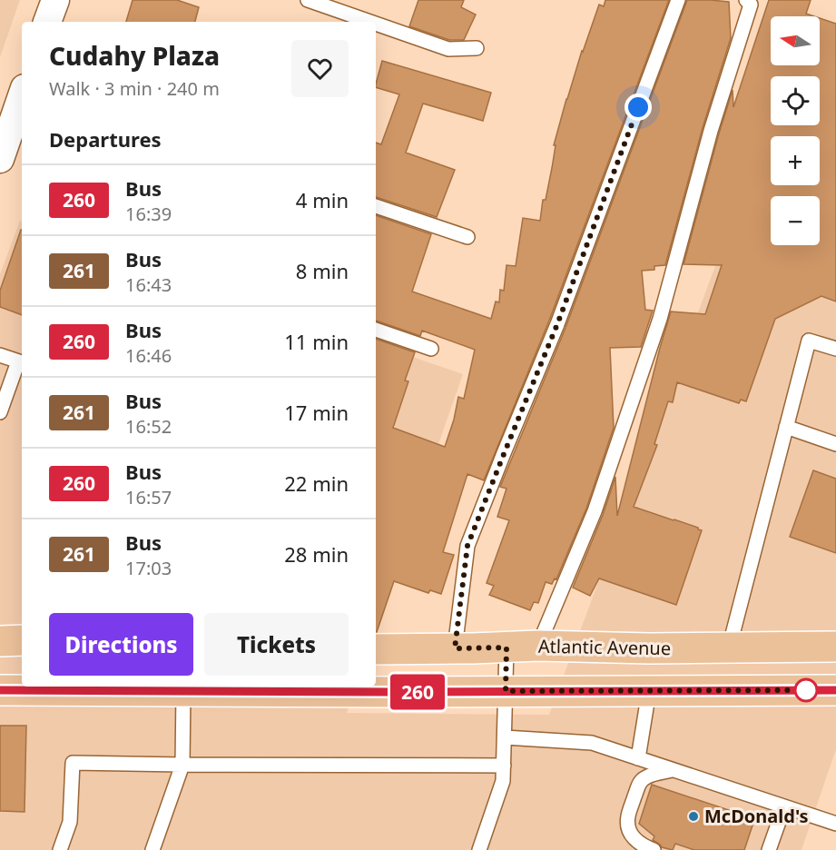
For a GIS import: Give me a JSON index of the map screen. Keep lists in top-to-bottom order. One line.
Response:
{"streets":{"main road":["Atlantic Avenue"]},"places":["McDonald's"],"lines":["bus line 260"],"north":"left","page":{"on_map":"260","map_buttons":["+","−"],"heading":[["Cudahy Plaza","Walk · 3 min · 240 m"],"Departures"],"list":[{"mark":"260","name":"Bus","note":"16:39","value":"4 min"},{"mark":"261","name":"Bus","note":"16:43","value":"8 min"},{"mark":"260","name":"Bus","note":"16:46","value":"11 min"},{"mark":"261","name":"Bus","note":"16:52","value":"17 min"},{"mark":"260","name":"Bus","note":"16:57","value":"22 min"},{"mark":"261","name":"Bus","note":"17:03","value":"28 min"}],"buttons":["Directions","Tickets"]}}
